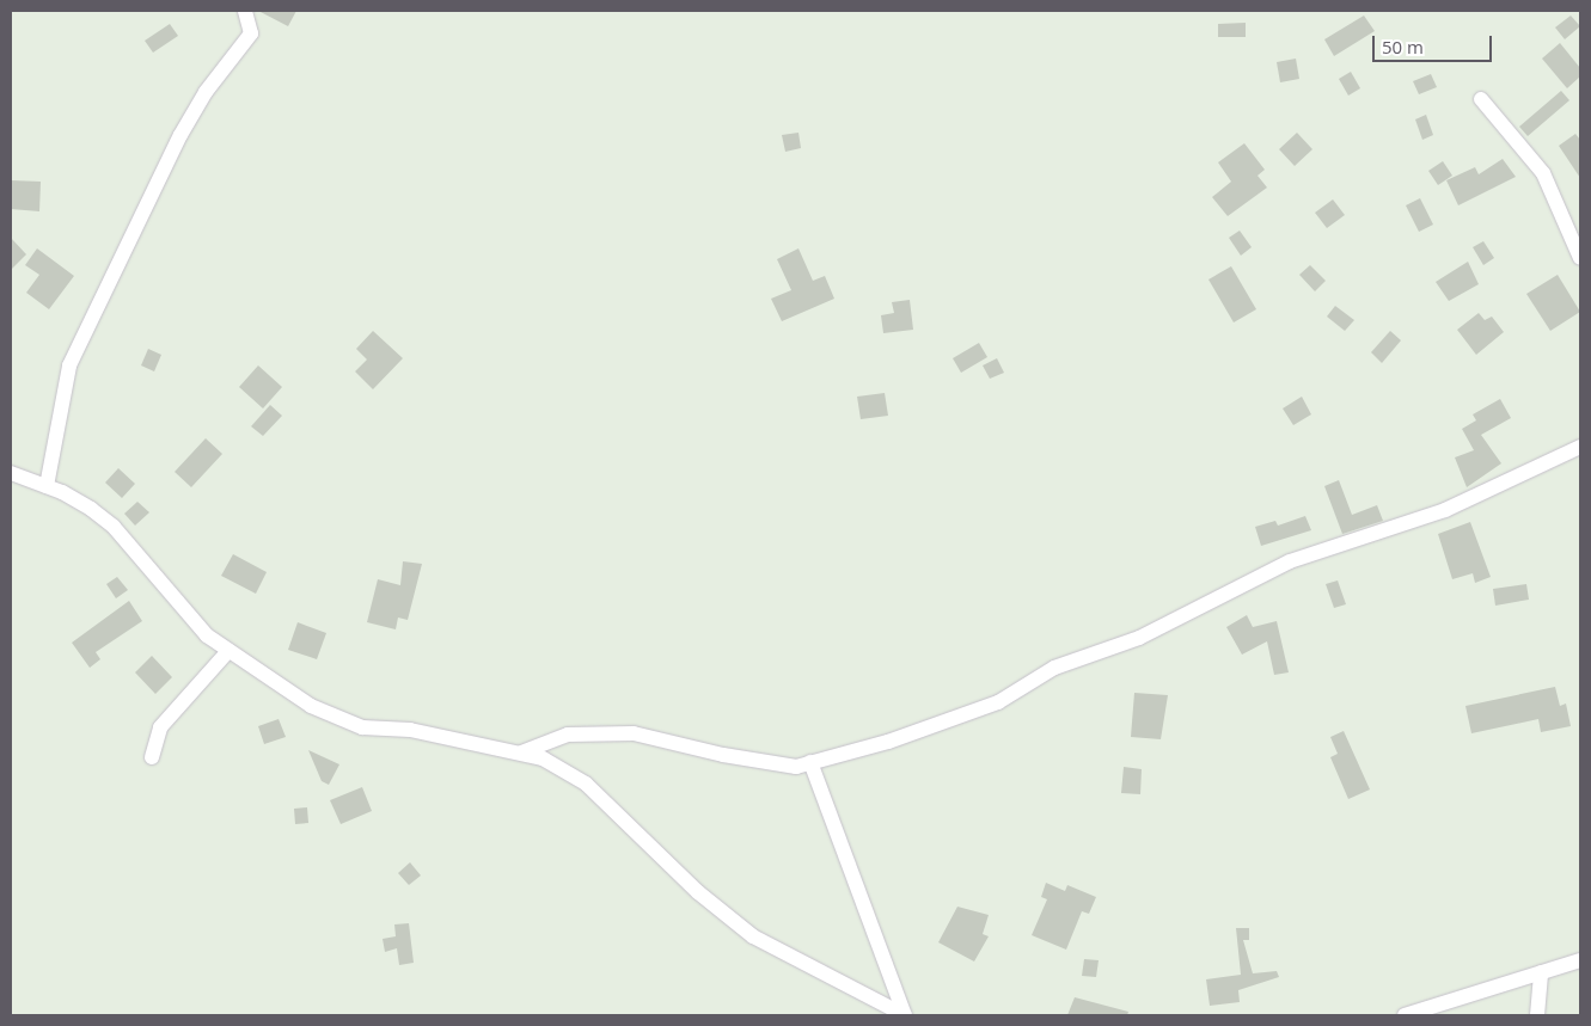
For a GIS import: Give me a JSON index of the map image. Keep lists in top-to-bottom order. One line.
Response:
{"scale_bar":"50 m"}
